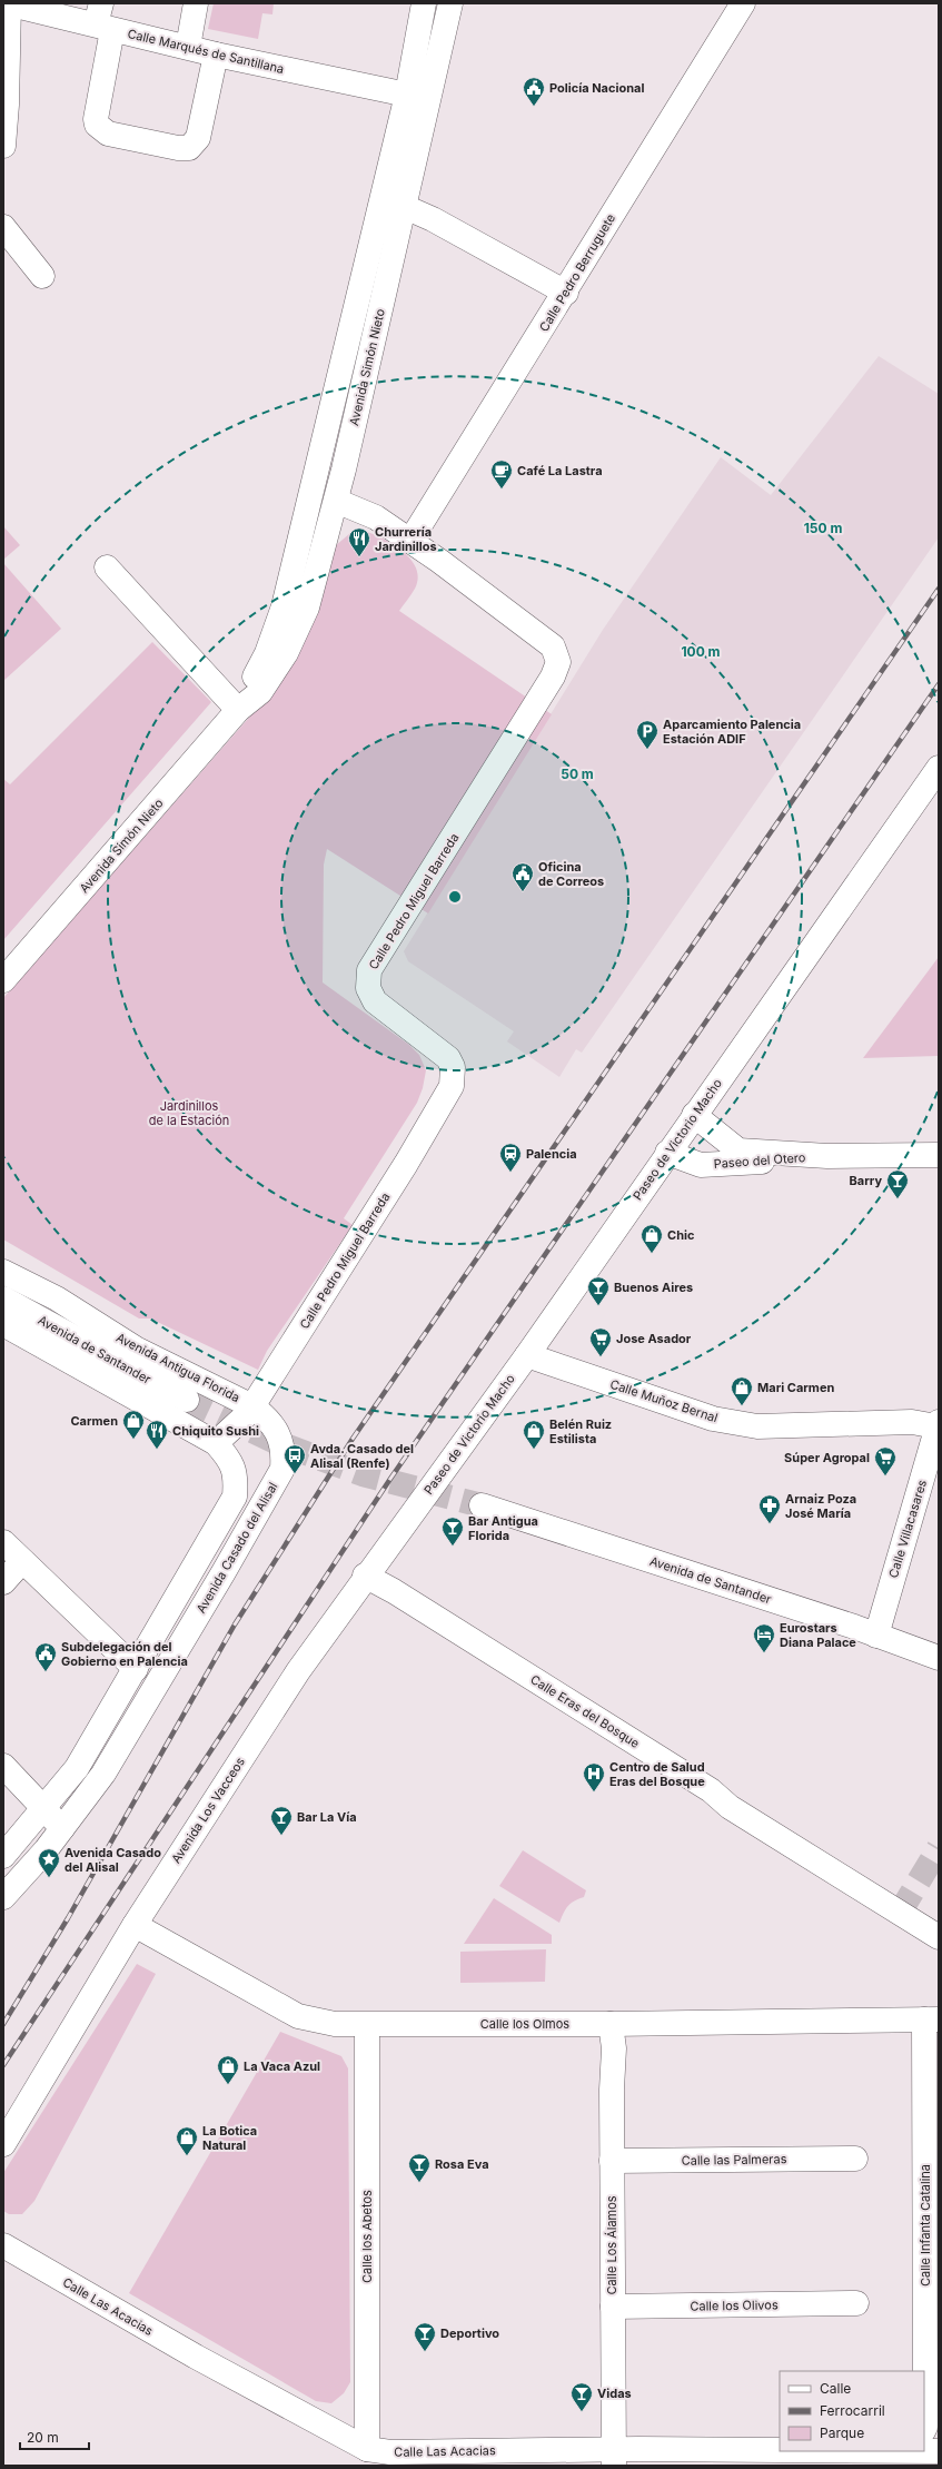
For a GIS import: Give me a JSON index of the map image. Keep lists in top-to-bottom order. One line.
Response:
{"streets":{"main road":["Calle Marqués de Santillana","Calle Pedro Berruguete","Avenida Simón Nieto","Calle Pedro Miguel Barreda","Paseo de Victorio Macho","Paseo del Otero","Avenida de Santander","Avenida Antigua Florida","Calle Muñoz Bernal","Calle Villacasares","Avenida Casado del Alisal","Calle Eras del Bosque","Avenida Los Vacceos","Calle los Olmos","Calle las Palmeras","Calle Infanta Catalina","Calle los Abetos","Calle Los Álamos","Calle los Olivos","Calle Las Acacias"]},"crossings":[["Calle Marqués de Santillana","Avenida Simón Nieto"],["Calle Pedro Berruguete","Calle Pedro Miguel Barreda"],["Avenida Simón Nieto","Calle Pedro Miguel Barreda"],["Calle Pedro Miguel Barreda","Avenida Antigua Florida"],["Paseo de Victorio Macho","Paseo del Otero"],["Paseo de Victorio Macho","Calle Muñoz Bernal"],["Paseo de Victorio Macho","Avenida Los Vacceos"],["Avenida de Santander","Calle Villacasares"],["Avenida Antigua Florida","Avenida Casado del Alisal"],["Calle Muñoz Bernal","Calle Villacasares"],["Calle Eras del Bosque","Avenida Los Vacceos"],["Avenida Los Vacceos","Calle los Olmos"],["Calle los Olmos","Calle Infanta Catalina"],["Calle los Olmos","Calle los Abetos"],["Calle los Olmos","Calle Los Álamos"],["Calle las Palmeras","Calle Los Álamos"],["Calle los Abetos","Calle Las Acacias"],["Calle Los Álamos","Calle los Olivos"],["Calle Los Álamos","Calle Las Acacias"]],"parks":["Jardinillos de la Estación"],"places":{"public building":["Policía Nacional","Oficina de Correos","Subdelegación del Gobierno en Palencia"],"cafe":["Café La Lastra"],"restaurant":["Churrería Jardinillos","Chiquito Sushi"],"parking":["Aparcamiento Palencia Estación ADIF"],"station":["Palencia"],"bar":["Barry","Buenos Aires","Bar Antigua Florida","Bar La Vía","Rosa Eva","Deportivo","Vidas"],"shop":["Chic","Mari Carmen","Carmen","Belén Ruiz Estilista","La Vaca Azul","La Botica Natural"],"supermarket":["Jose Asador","Súper Agropal"],"bus stop":["Avda. Casado del Alisal (Renfe)"],"pharmacy":["Arnaiz Poza José María"],"hotel":["Eurostars Diana Palace"],"hospital":["Centro de Salud Eras del Bosque"],"place":["Avenida Casado del Alisal"]},"legend":["Calle","Ferrocarril","Parque"],"scale_bar":"20 m","rings":["150 m","100 m","50 m"]}
